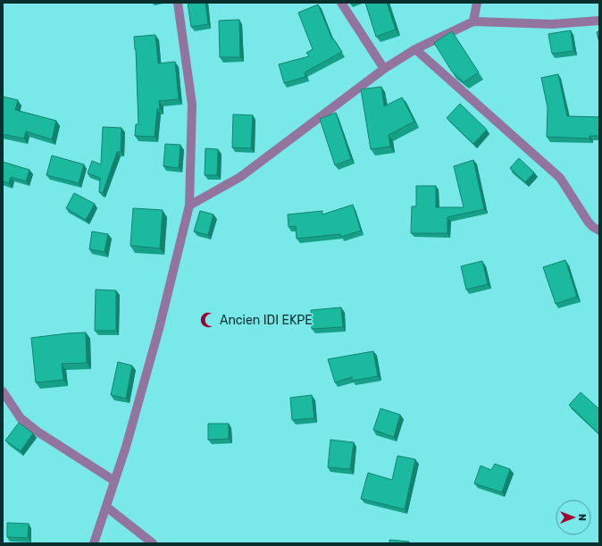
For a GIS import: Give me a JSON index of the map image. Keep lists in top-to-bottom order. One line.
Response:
{"places":{"mosque":["Ancien IDI EKPE"]},"north":"right"}
